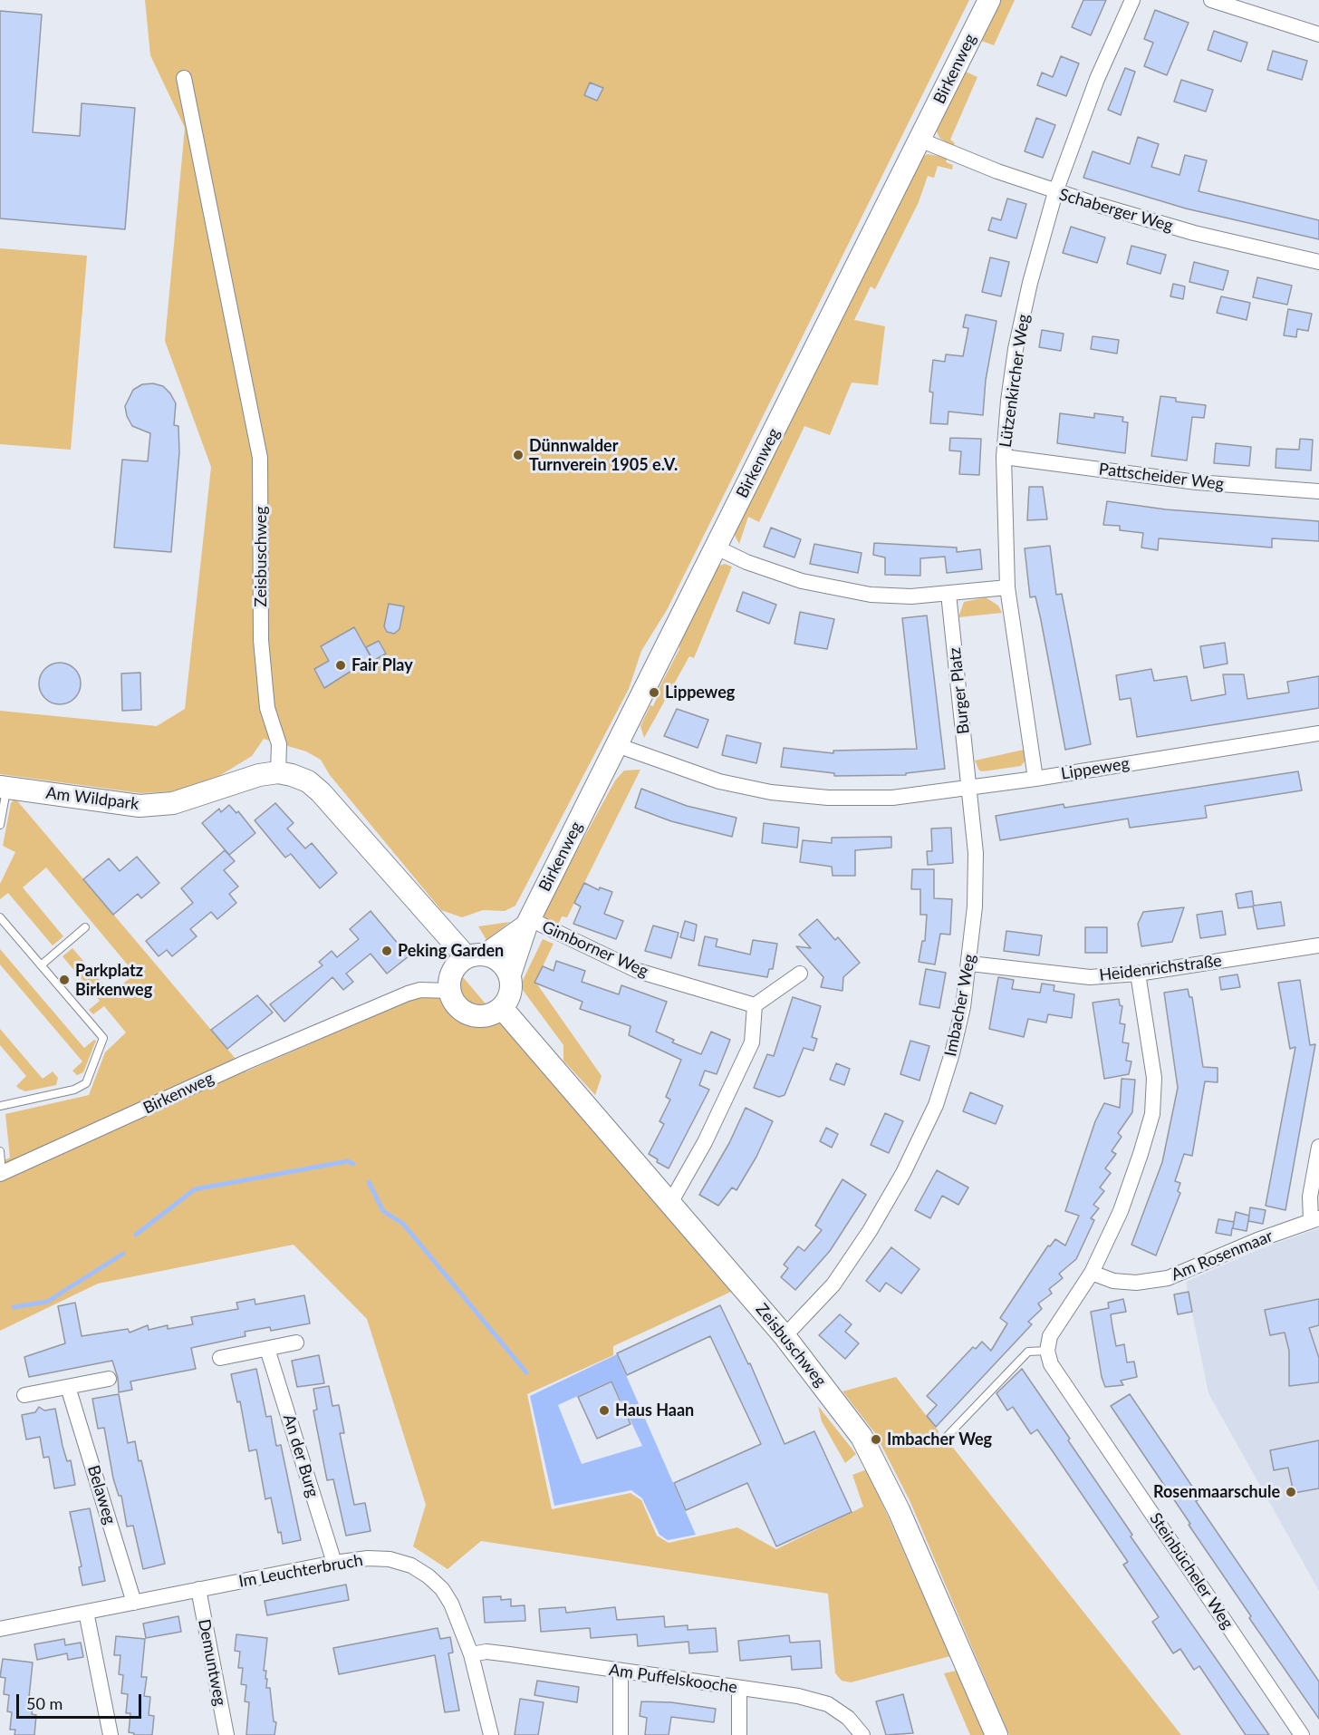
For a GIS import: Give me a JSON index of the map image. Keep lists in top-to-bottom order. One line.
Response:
{"streets":{"street":["Birkenweg","Schaberger Weg","Lützenkircher Weg","Pattscheider Weg","Zeisbuschweg","Burger Platz","Lippeweg","Am Wildpark","Gimborner Weg","Heidenrichstraße","Imbacher Weg","Am Rosenmaar","An der Burg","Belaweg","Im Leuchterbruch","Steinbücheler Weg","Demuntweg","Am Puffelskooche"]},"crossings":[["Birkenweg","Schaberger Weg"],["Birkenweg","Zeisbuschweg"],["Birkenweg","Lippeweg"],["Birkenweg","Gimborner Weg"],["Schaberger Weg","Lützenkircher Weg"],["Lützenkircher Weg","Pattscheider Weg"],["Lützenkircher Weg","Lippeweg"],["Zeisbuschweg","Am Wildpark"],["Zeisbuschweg","Imbacher Weg"],["Burger Platz","Lippeweg"],["Burger Platz","Imbacher Weg"],["Lippeweg","Imbacher Weg"],["Heidenrichstraße","Imbacher Weg"],["An der Burg","Im Leuchterbruch"],["Belaweg","Im Leuchterbruch"],["Im Leuchterbruch","Demuntweg"],["Im Leuchterbruch","Am Puffelskooche"]],"places":["Dünnwalder Turnverein 1905 e.V.","Fair Play","Lippeweg","Peking Garden","Parkplatz Birkenweg","Haus Haan","Imbacher Weg","Rosenmaarschule"],"scale_bar":"50 m"}
